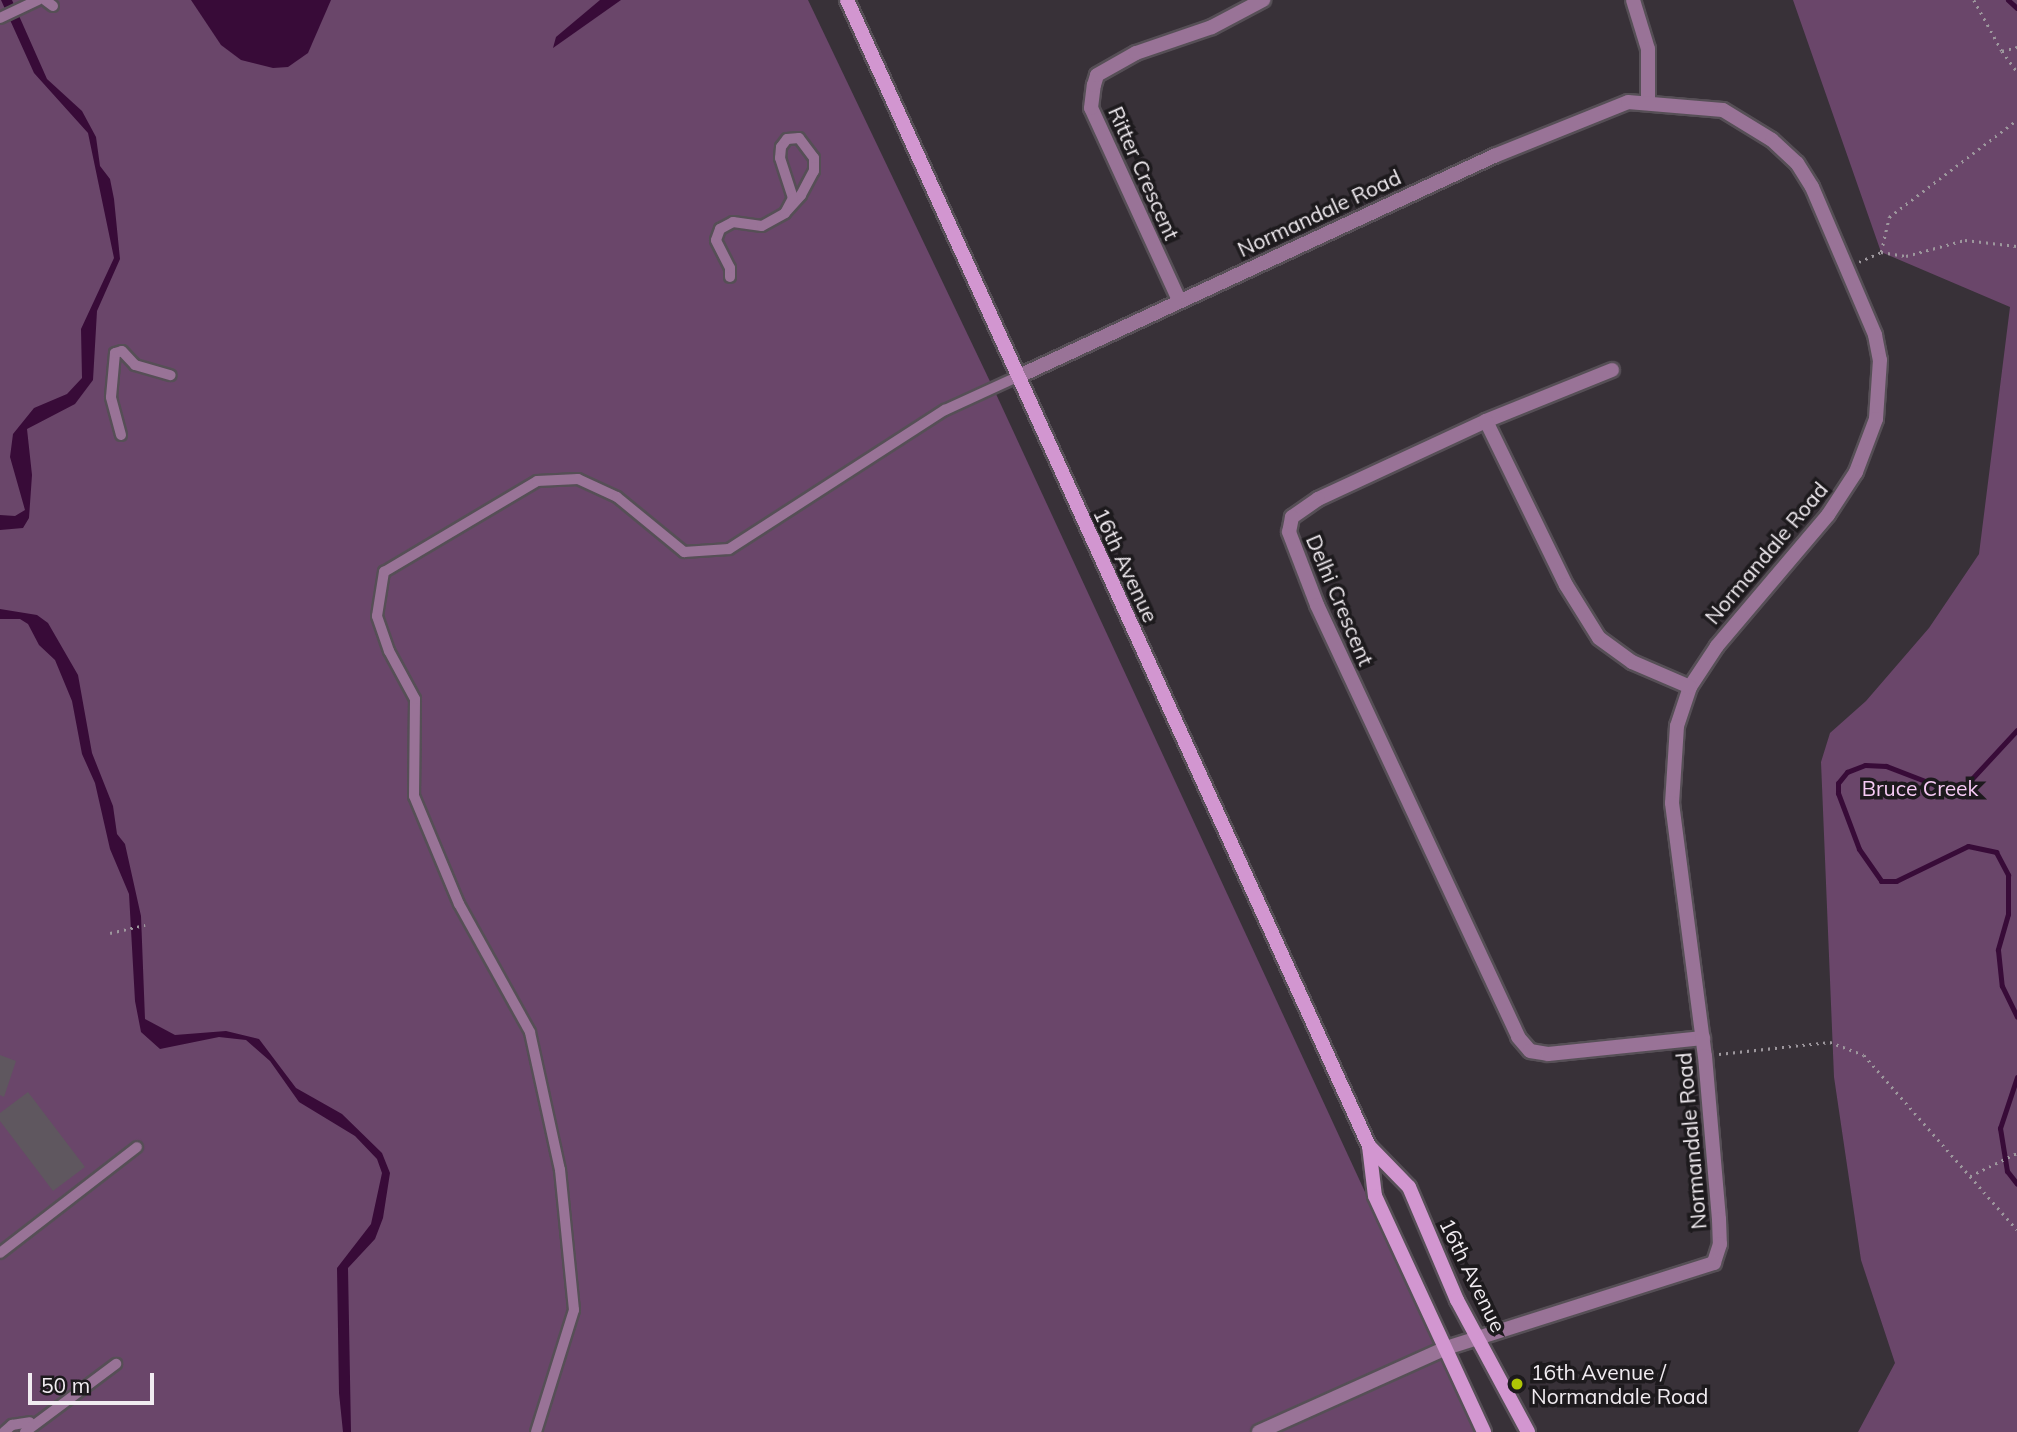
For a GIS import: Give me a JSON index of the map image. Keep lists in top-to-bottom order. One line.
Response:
{"streets":{"main road":["16th Avenue"],"street":["Ritter Crescent","Normandale Road","Delhi Crescent"]},"crossings":[["Ritter Crescent","Normandale Road"],["Normandale Road","16th Avenue"],["Normandale Road","Delhi Crescent"]],"parks":["Bruce Creek"],"places":["16th Avenue / Normandale Road"],"scale_bar":"50 m"}
